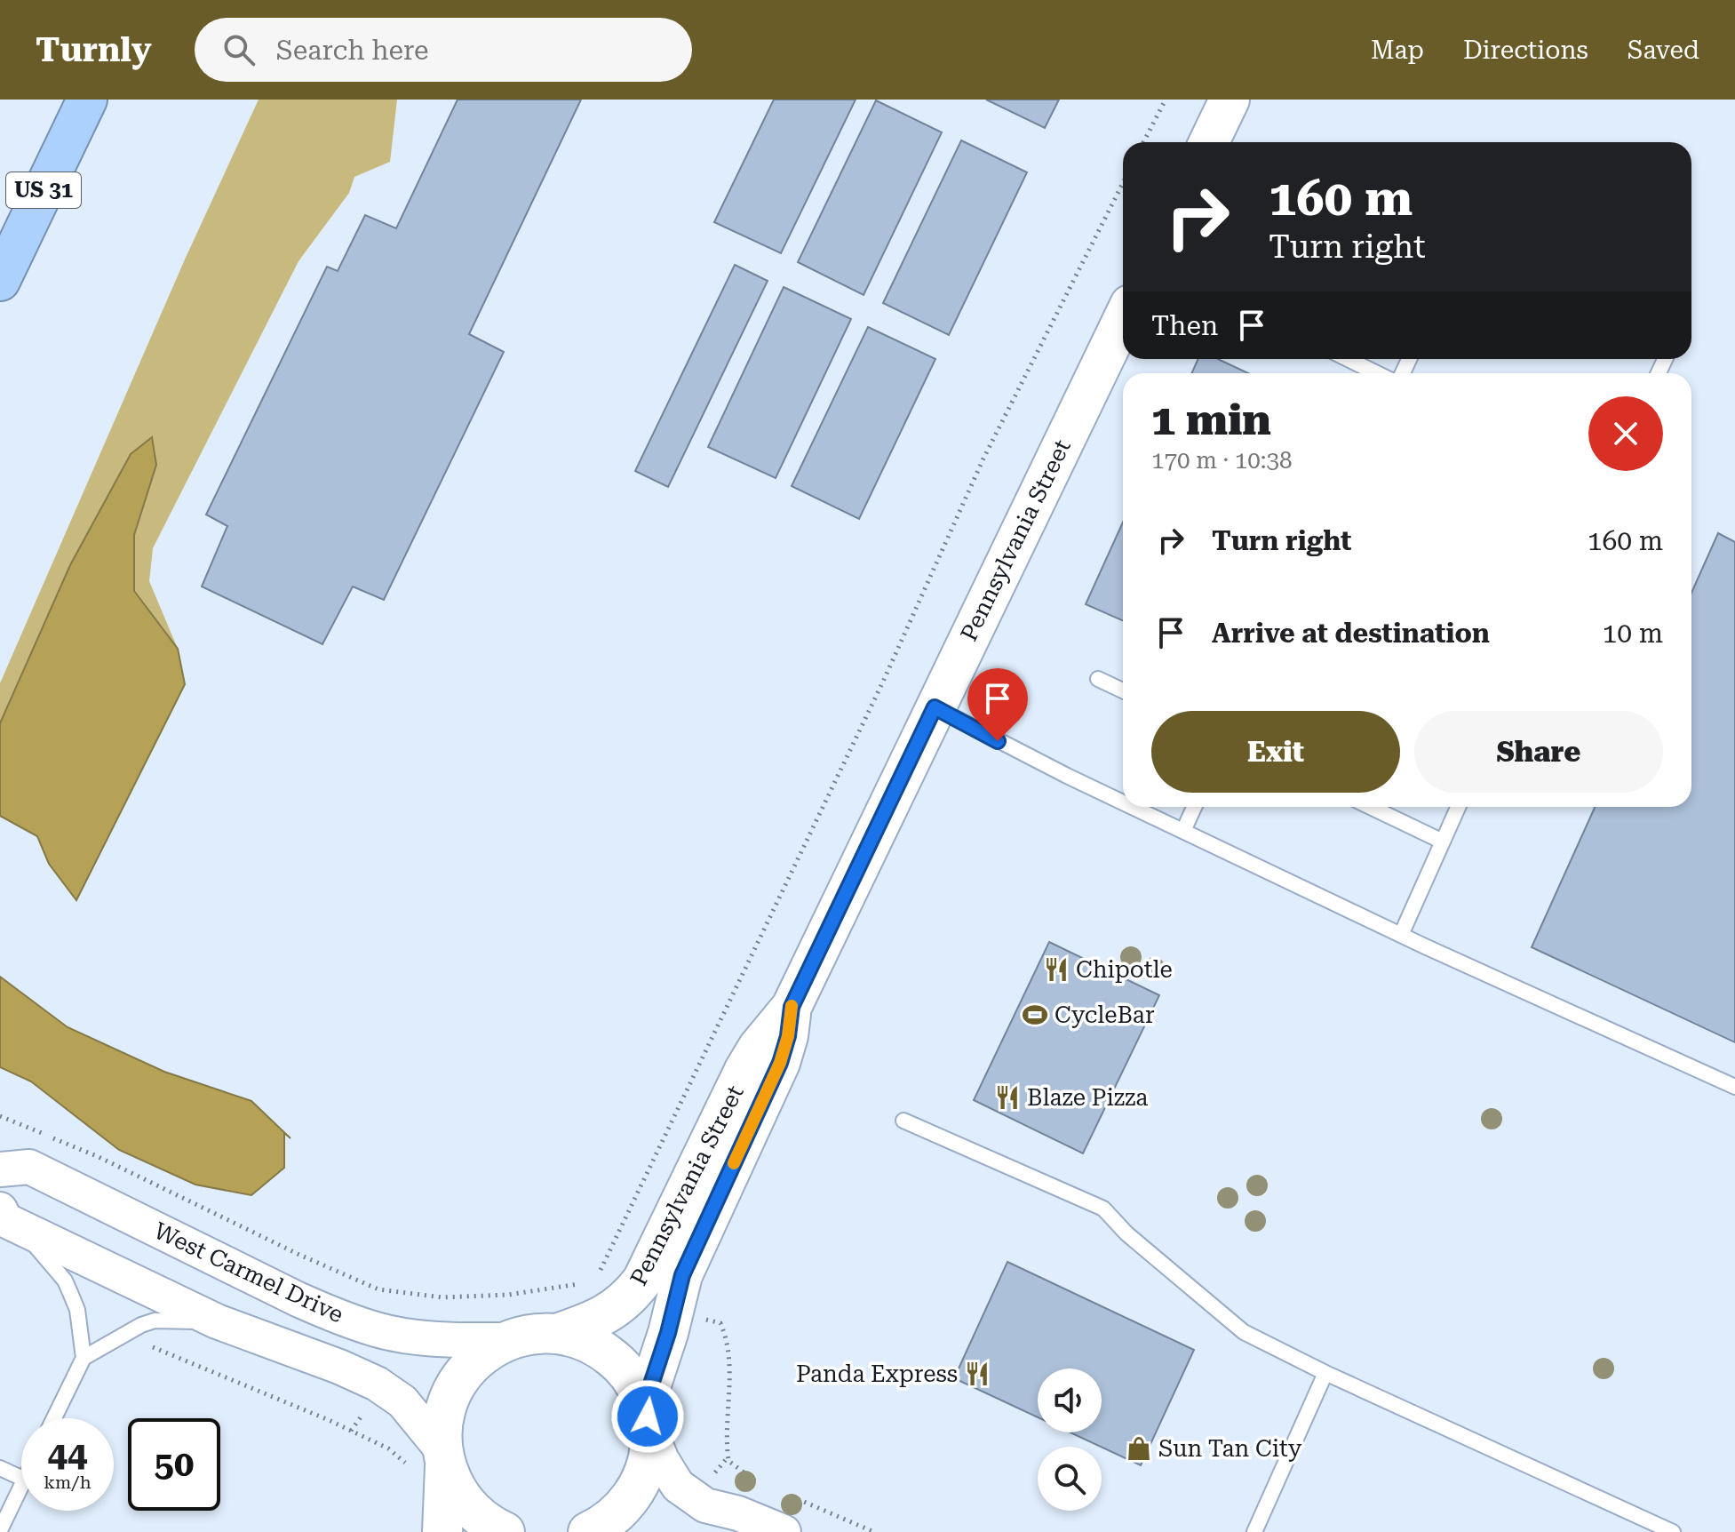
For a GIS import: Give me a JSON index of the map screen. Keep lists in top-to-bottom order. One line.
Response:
{"streets":{"highway":["US 31"],"main road":["Pennsylvania Street"],"street":["West Carmel Drive"]},"places":{"restaurant":["Chipotle","Blaze Pizza","Panda Express"],"sports":["CycleBar"],"shop":["Sun Tan City"]},"page":{"header":"Turnly","search":"Search here","nav":["Map","Directions","Saved"],"turn":["160 m","Turn right"],"then":"Then","heading":["1 min","170 m · 10:38"],"list":[{"name":"Turn right","value":"160 m"},{"name":"Arrive at destination","value":"10 m"}],"buttons":["Exit","Share"],"speed":"44 km/h","limit":"50"}}
